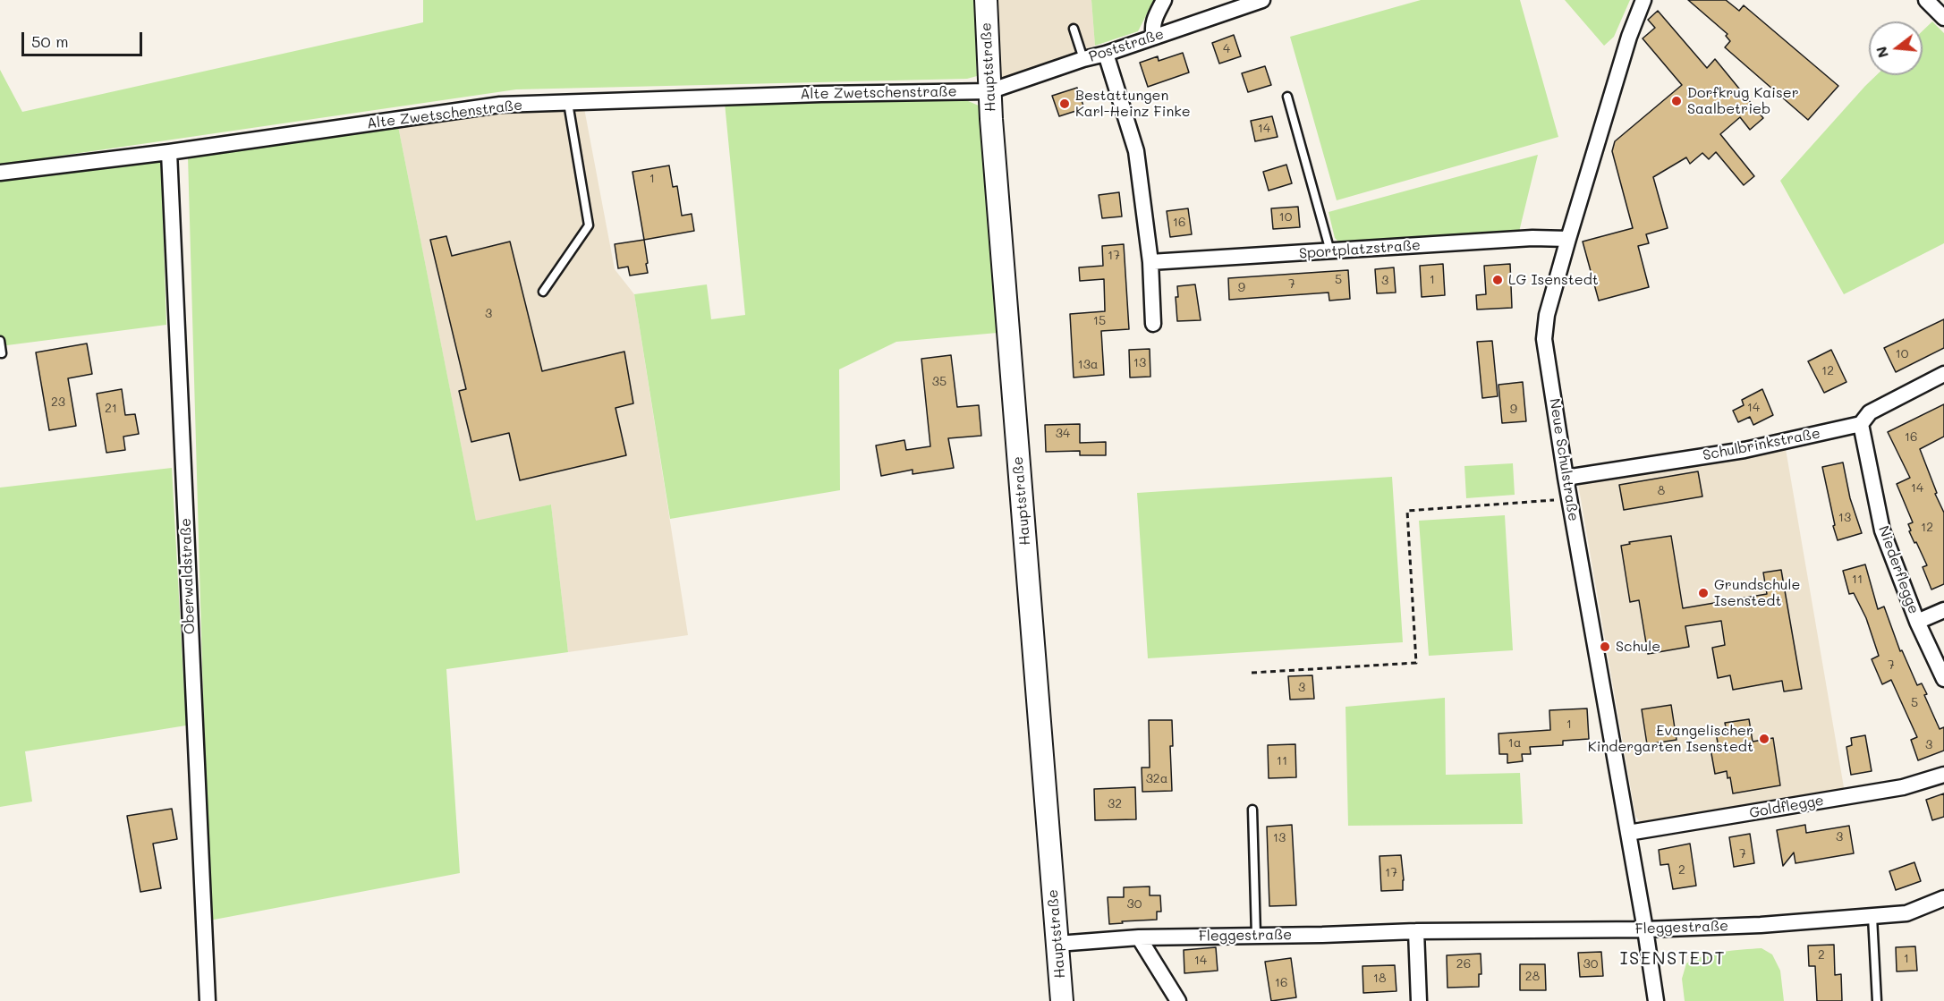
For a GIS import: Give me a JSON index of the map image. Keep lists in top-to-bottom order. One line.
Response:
{"streets":{"main road":["Hauptstraße"],"street":["Poststraße","Alte Zwetschenstraße","Sportplatzstraße","Schulbrinkstraße","Neue Schulstraße","Niederflegge","Oberwaldstraße","Goldflegge","Fleggestraße"]},"crossings":[["Poststraße","Hauptstraße"],["Poststraße","Alte Zwetschenstraße"],["Hauptstraße","Alte Zwetschenstraße"],["Hauptstraße","Fleggestraße"],["Alte Zwetschenstraße","Oberwaldstraße"],["Sportplatzstraße","Neue Schulstraße"],["Schulbrinkstraße","Neue Schulstraße"],["Schulbrinkstraße","Niederflegge"],["Neue Schulstraße","Goldflegge"],["Neue Schulstraße","Fleggestraße"]],"districts":["ISENSTEDT"],"places":["Dorfkrug Kaiser Saalbetrieb","Bestattungen Karl-Heinz Finke","LG Isenstedt","Grundschule Isenstedt","Schule","Evangelischer Kindergarten Isenstedt"],"house_numbers":["4","14","1","10","16","17","5","1","3","7","9","3","15","10","13","13a","12","35","23","14","21","9","34","16","14","8","13","12","11","7","3","5","1","1a","3","11","32a","32","3","13","7","2","17","30","2","1","14","26","30","28","18","16"],"scale_bar":"50 m","north":"left"}
